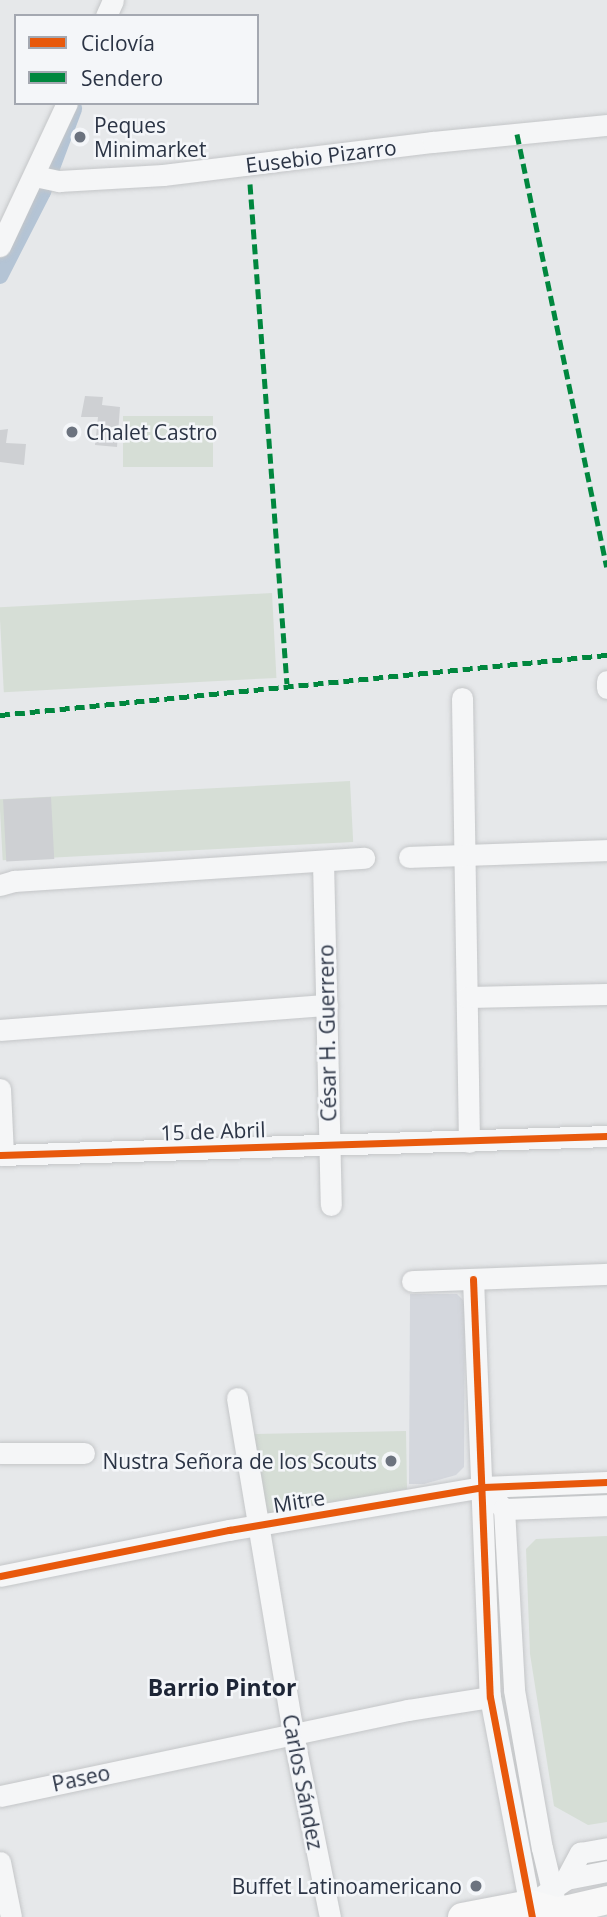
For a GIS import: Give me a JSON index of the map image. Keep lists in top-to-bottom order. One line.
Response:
{"streets":{"street":["Eusebio Pizarro","César H. Guerrero","15 de Abril","Mitre","Paseo","Carlos Sández"]},"crossings":[["César H. Guerrero","15 de Abril"],["Mitre","Carlos Sández"],["Paseo","Carlos Sández"]],"districts":["Barrio Pintor"],"places":["Peques Minimarket","Chalet Castro","Nustra Señora de los Scouts","Buffet Latinoamericano"],"legend":["Ciclovía","Sendero"]}
